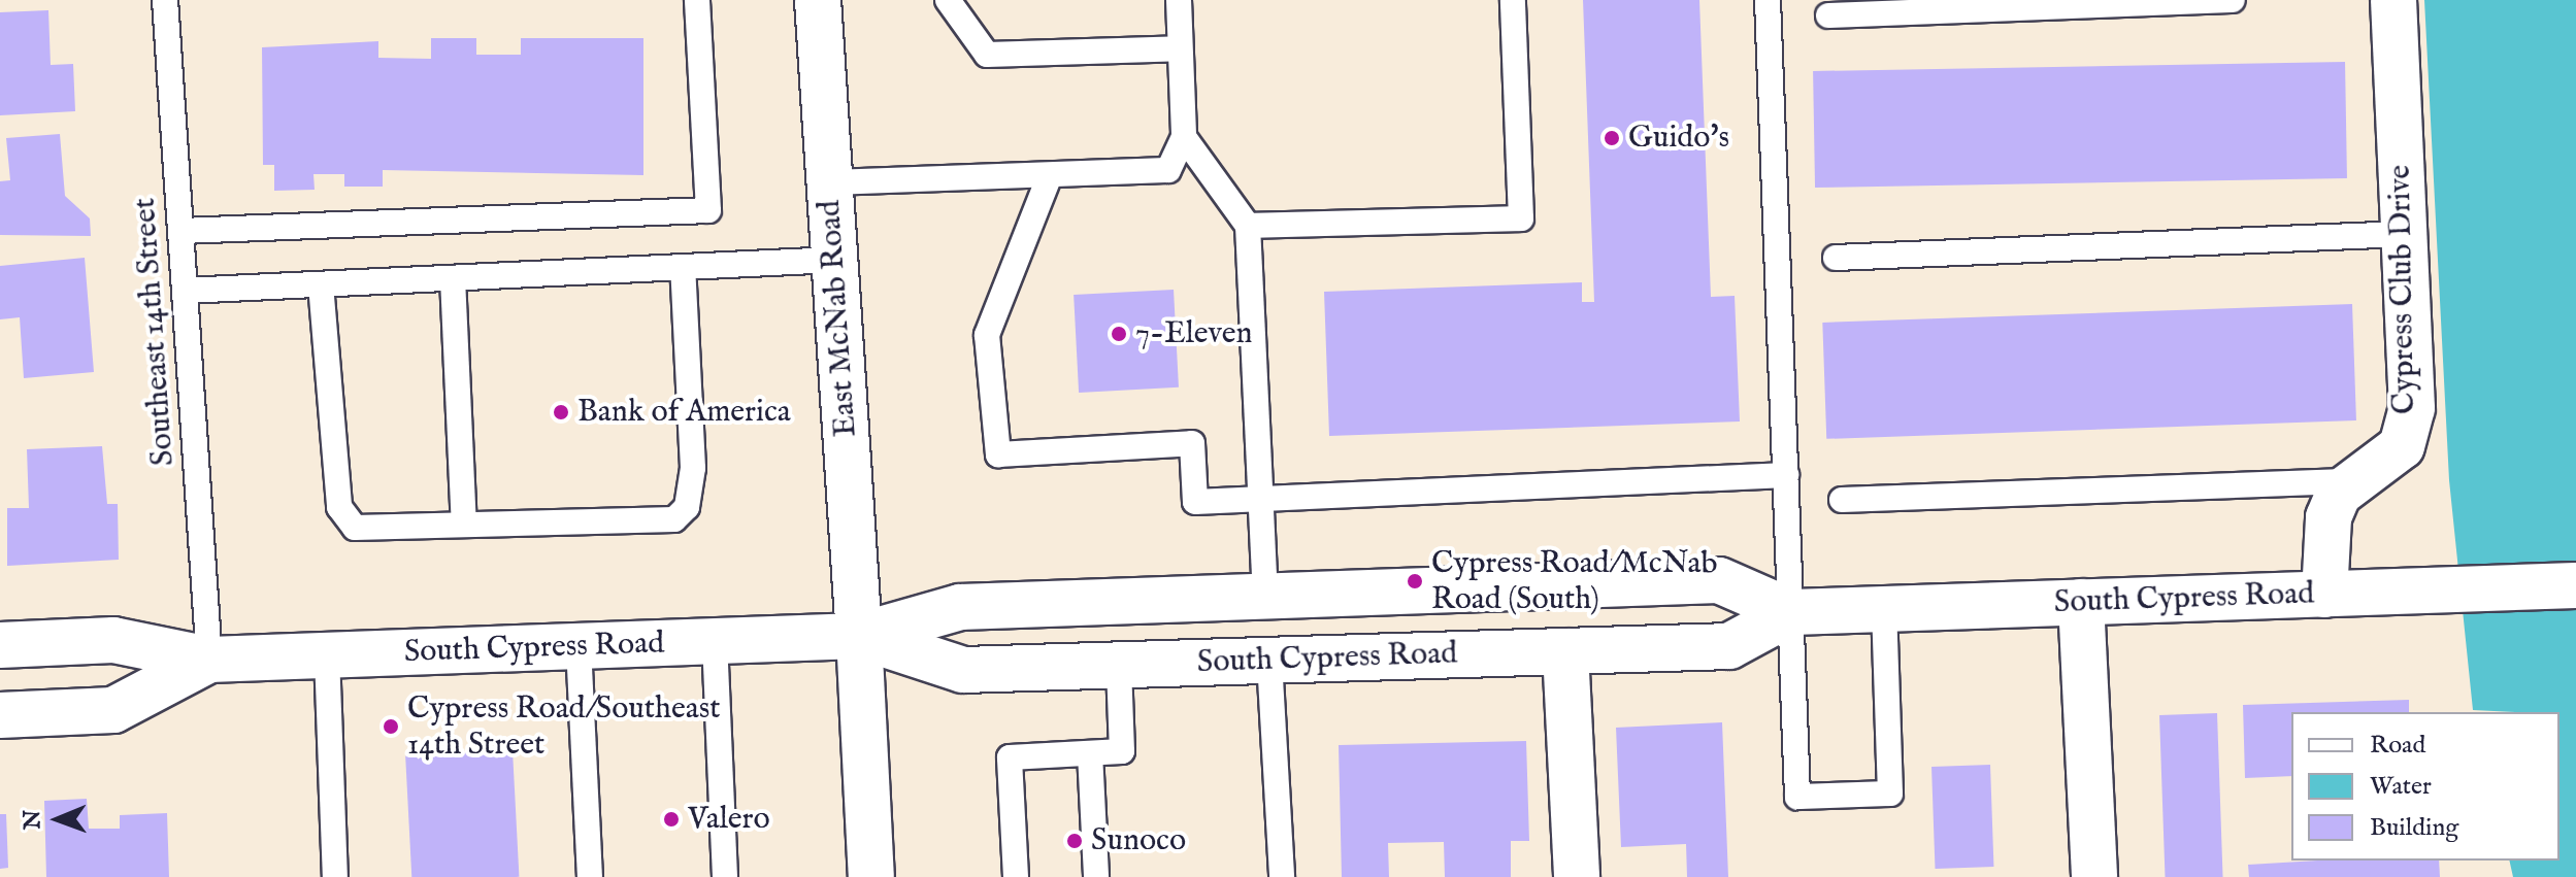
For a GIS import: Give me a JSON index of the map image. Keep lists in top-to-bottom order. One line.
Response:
{"streets":{"street":["Cypress Club Drive","East McNab Road","South Cypress Road"],"lane":["Southeast 14th Street"]},"crossings":[["Cypress Club Drive","South Cypress Road"],["East McNab Road","South Cypress Road"],["Southeast 14th Street","South Cypress Road"]],"places":["Guido's","7-Eleven","Bank of America","Cypress Road/McNab Road (South)","Cypress Road/Southeast 14th Street","Valero","Sunoco"],"legend":["Road","Water","Building"],"north":"left"}
